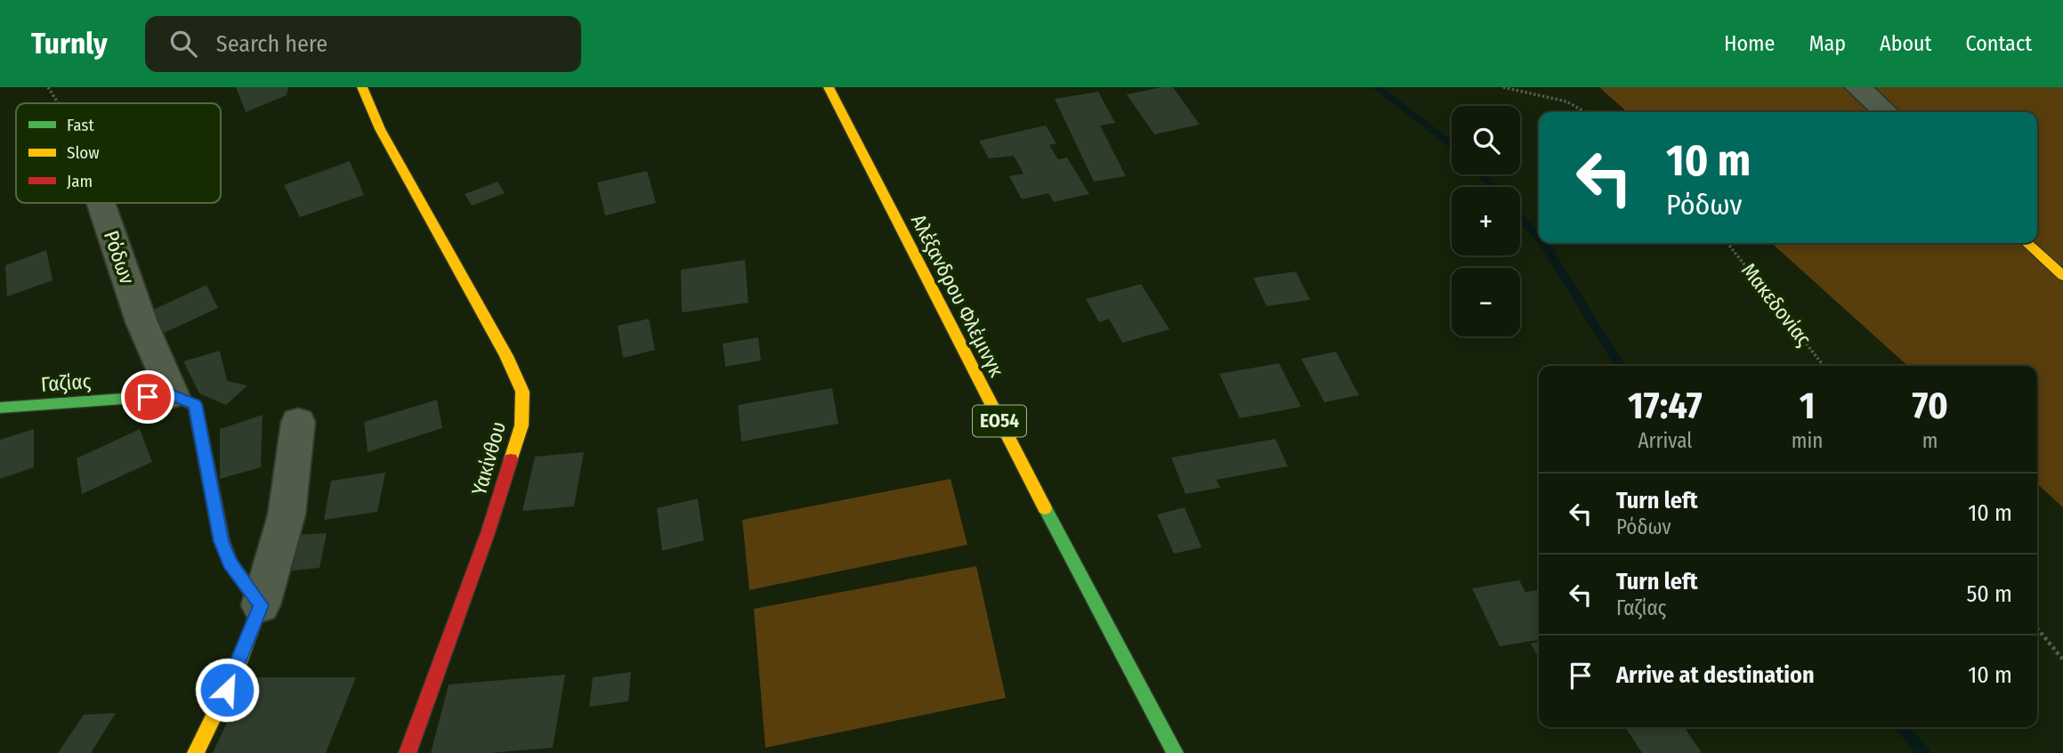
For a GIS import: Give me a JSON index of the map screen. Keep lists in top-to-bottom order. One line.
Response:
{"streets":{"street":["Ρόδων","Αλέξανδρου Φλέμινγκ","Γαζίας","ΕΟ54","Υακίνθου"],"path":["Μακεδονίας"]},"crossings":[["Ρόδων","Γαζίας"]],"legend":["Fast","Slow","Jam"],"page":{"header":"Turnly","search":"Search here","nav":["Home","Map","About","Contact"],"map_buttons":["+","−"],"turn":["10 m","Ρόδων"],"eta":["17:47","Arrival","1","min","70","m"],"list":[{"name":"Turn left","note":"Ρόδων","value":"10 m"},{"name":"Turn left","note":"Γαζίας","value":"50 m"},{"name":"Arrive at destination","value":"10 m"}]}}
